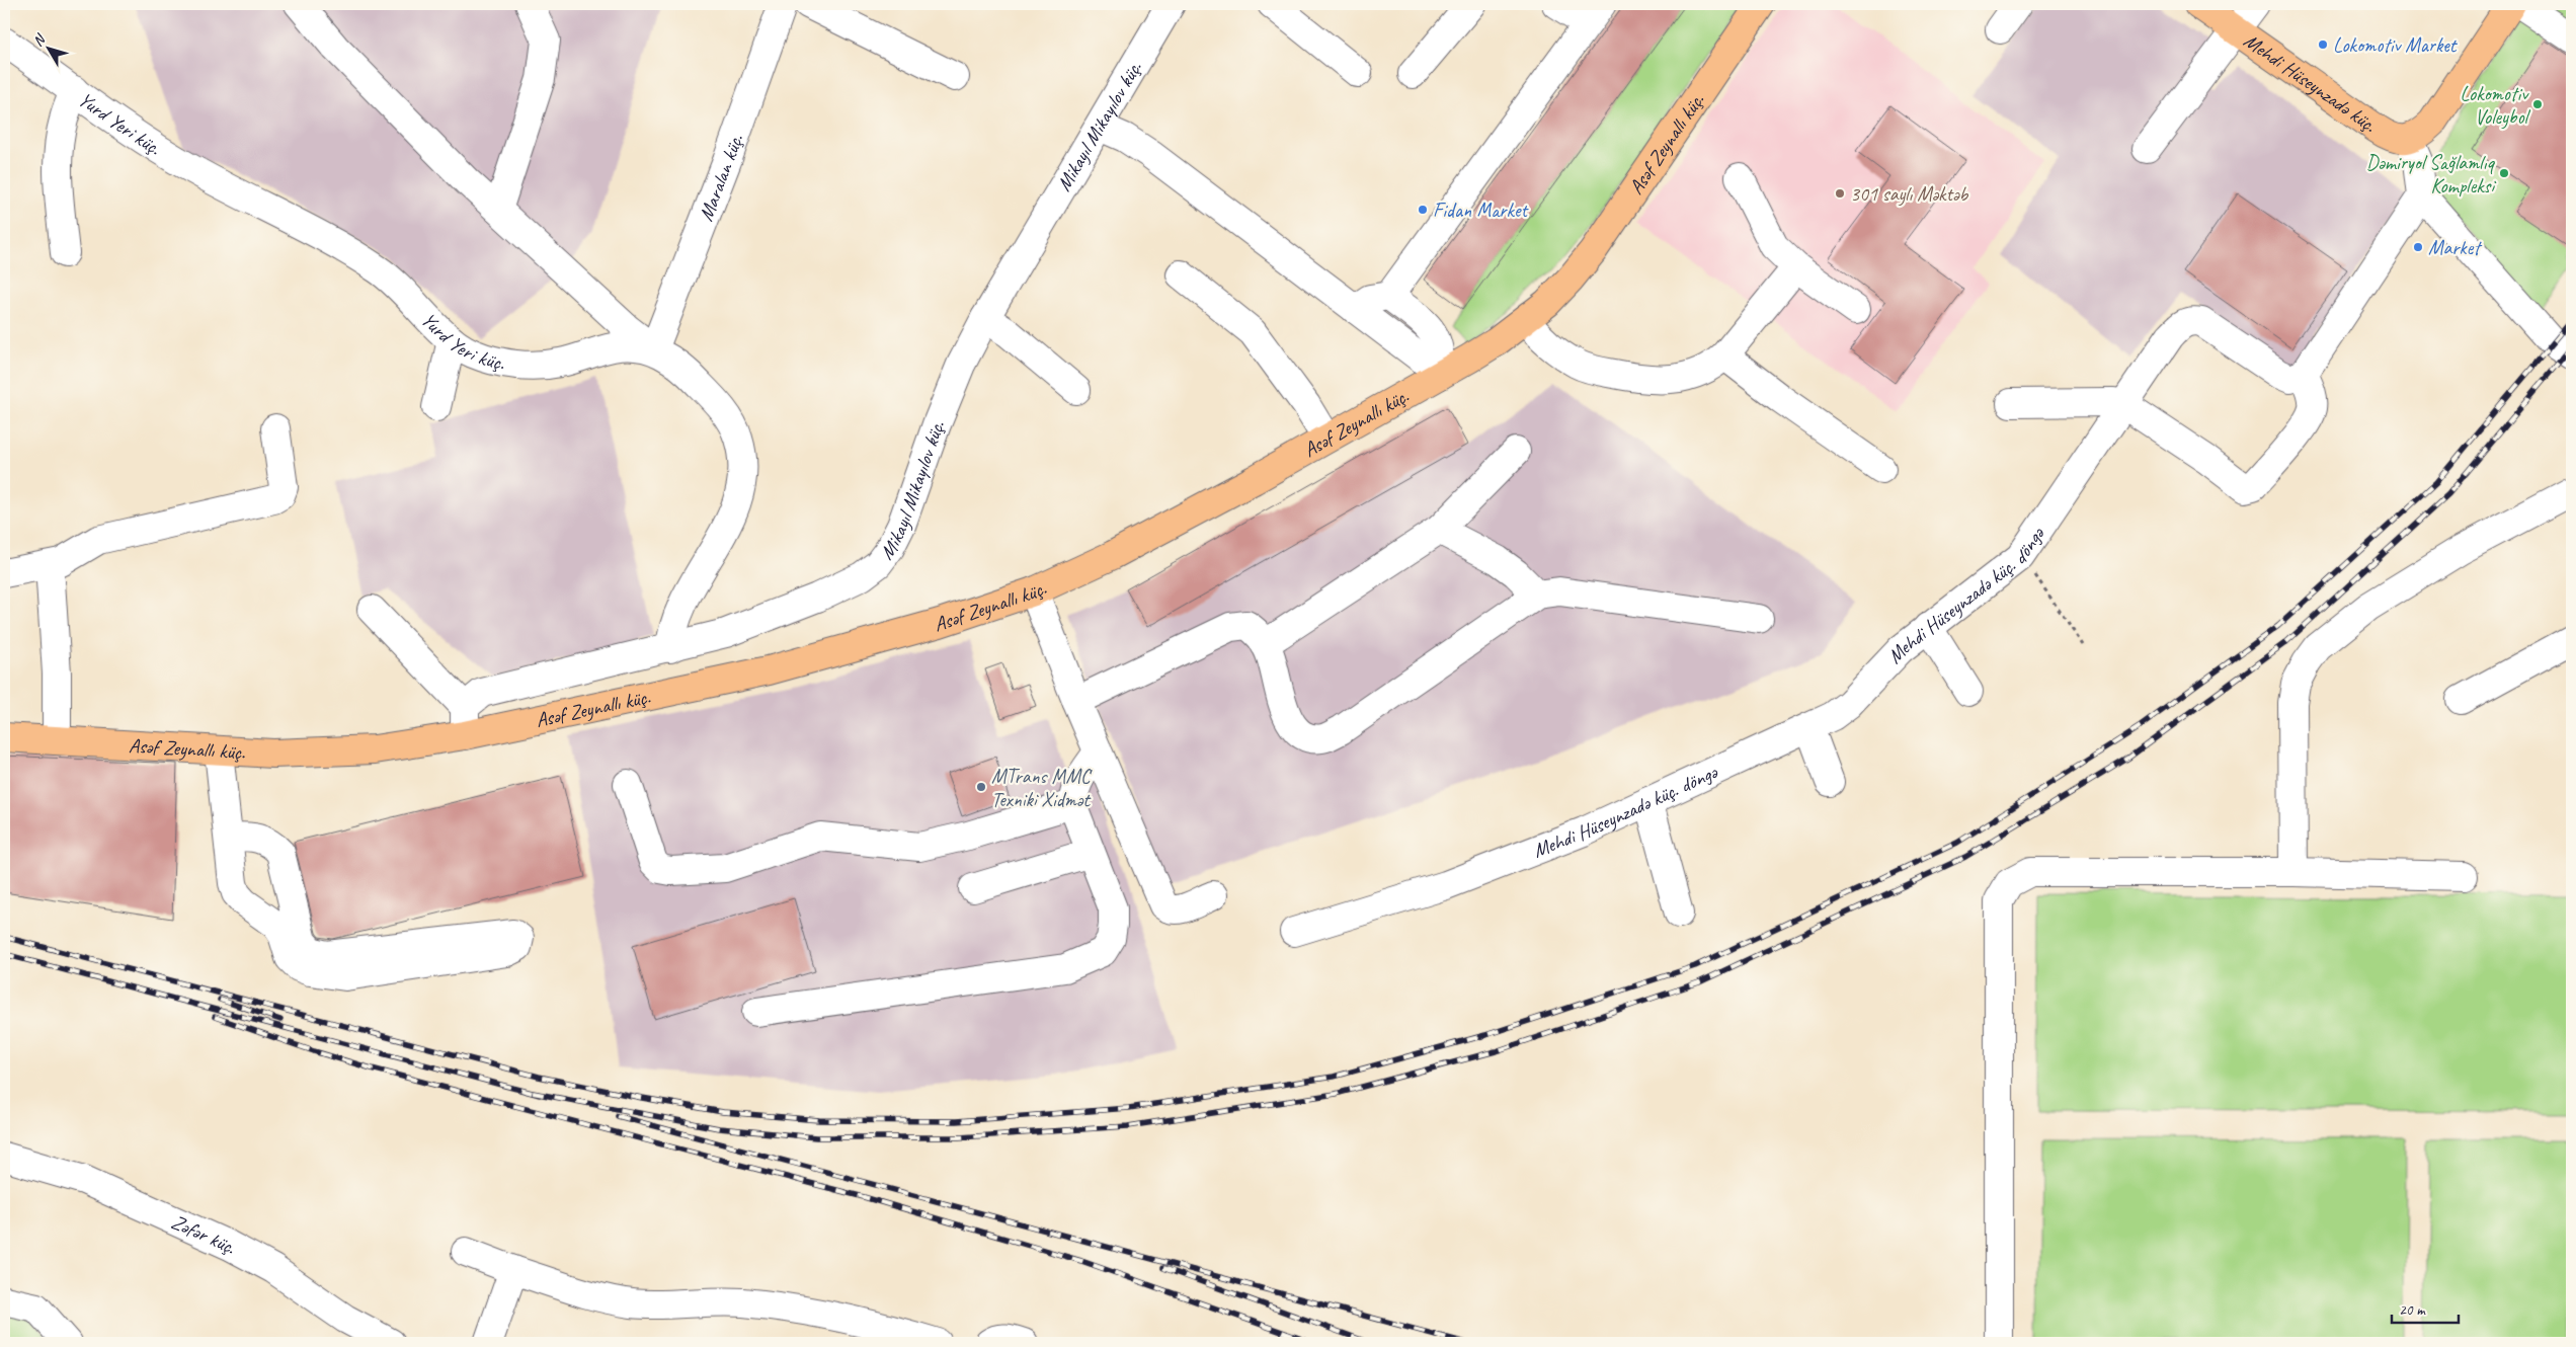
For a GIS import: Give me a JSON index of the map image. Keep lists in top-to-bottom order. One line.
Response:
{"streets":{"main road":["Mehdi Hüseynzadə küç.","Asəf Zeynallı küç."],"street":["Yurd Yeri küç.","Mikayıl Mikayılov küç.","Maralan küç.","Mehdi Hüseynzadə küç. döngə","Zəfər küç."]},"crossings":[["Yurd Yeri küç.","Mikayıl Mikayılov küç."],["Yurd Yeri küç.","Maralan küç."]],"places":["Lokomotiv Market","Lokomotiv Voleybol","Dəmiryol Sağlamlıq Kompleksi","301 saylı Məktəb","Fidan Market","Market","MTrans MMC Texniki Xidmət"],"scale_bar":"20 m","north":"top left"}
